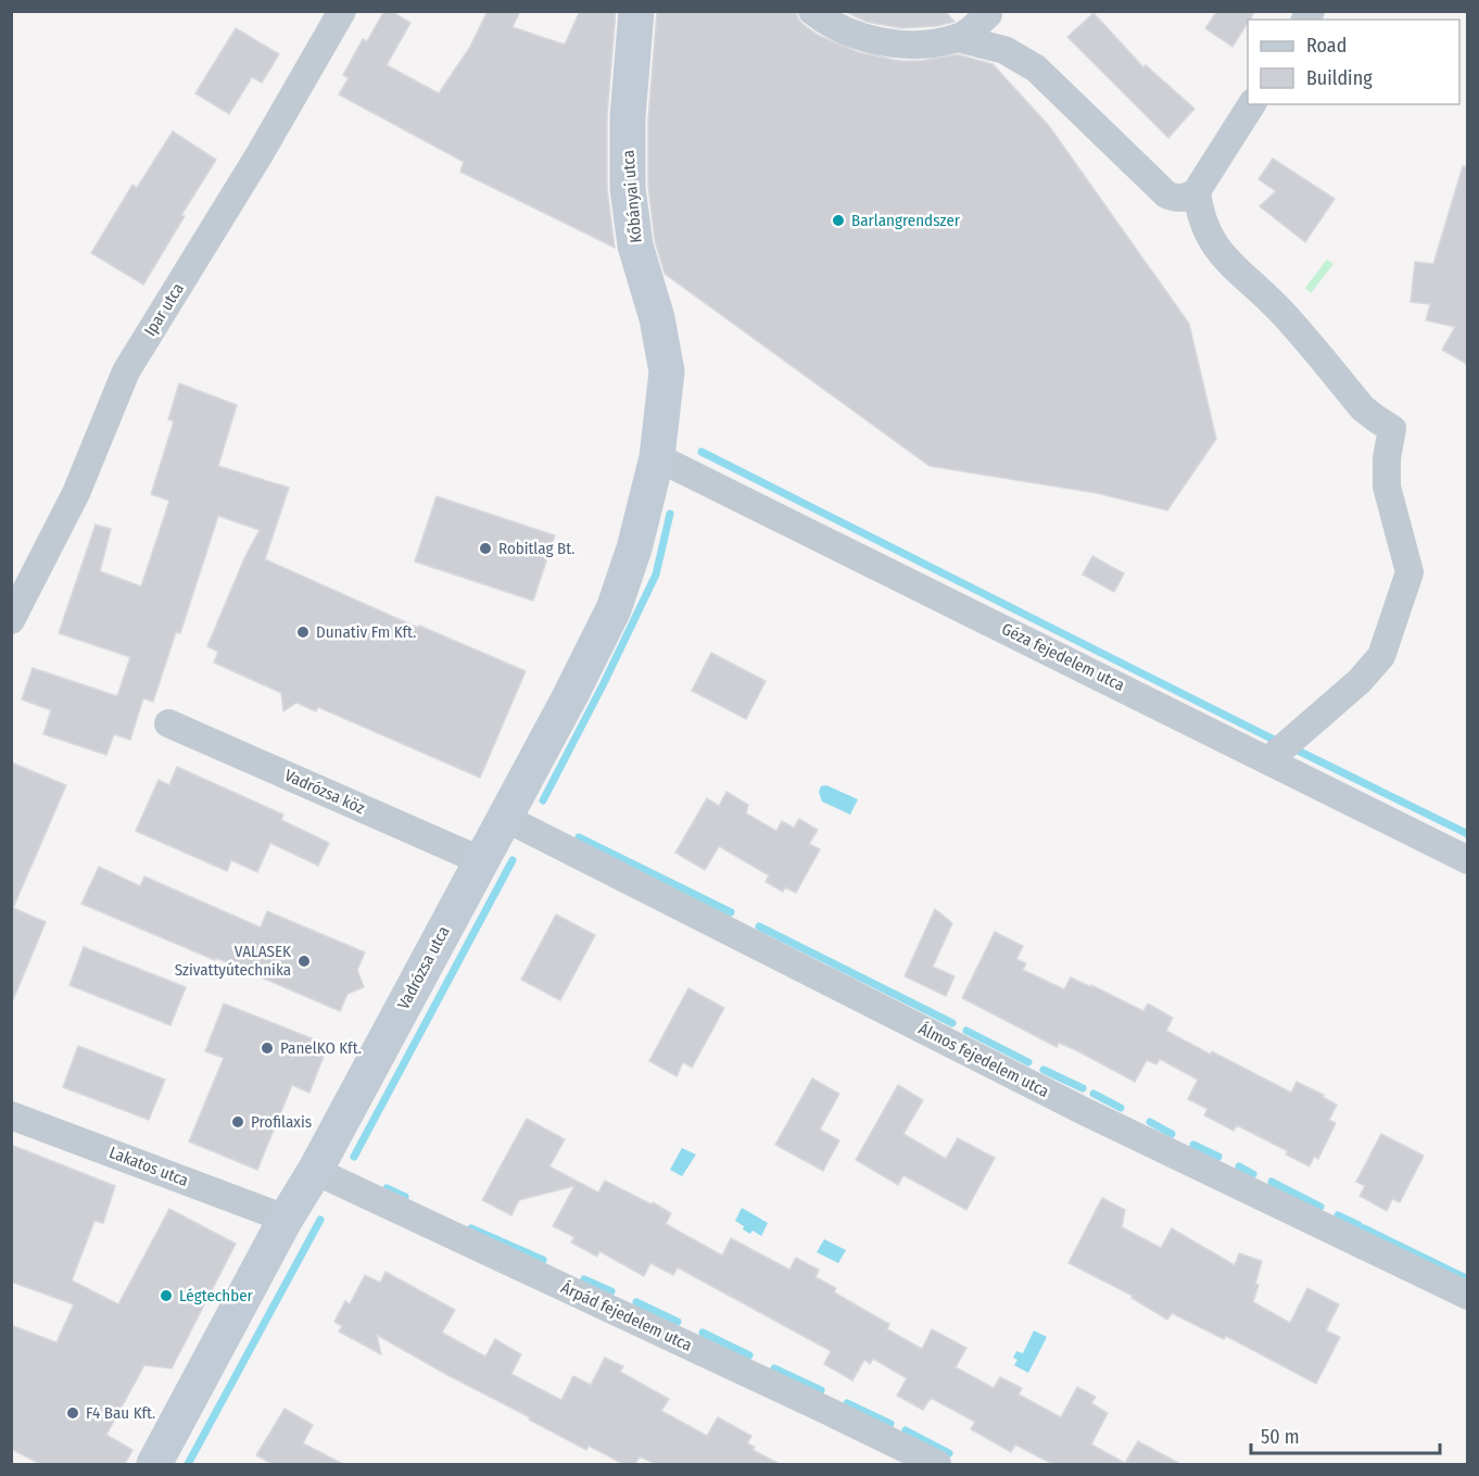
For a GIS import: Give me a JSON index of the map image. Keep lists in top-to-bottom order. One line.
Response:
{"streets":{"street":["Kőbányai utca","Ipar utca","Géza fejedelem utca","Vadrózsa köz","Vadrózsa utca","Álmos fejedelem utca","Lakatos utca","Árpád fejedelem utca"]},"crossings":[["Kőbányai utca","Géza fejedelem utca"],["Kőbányai utca","Vadrózsa utca"],["Géza fejedelem utca","Vadrózsa utca"],["Vadrózsa köz","Vadrózsa utca"],["Vadrózsa utca","Álmos fejedelem utca"],["Vadrózsa utca","Lakatos utca"],["Vadrózsa utca","Árpád fejedelem utca"]],"places":["Barlangrendszer","Robitlag Bt.","Dunativ Fm Kft.","VALASEK Szivattyútechnika","PanelKO Kft.","Profilaxis","Légtechber","F4 Bau Kft."],"legend":["Road","Building"],"scale_bar":"50 m"}
